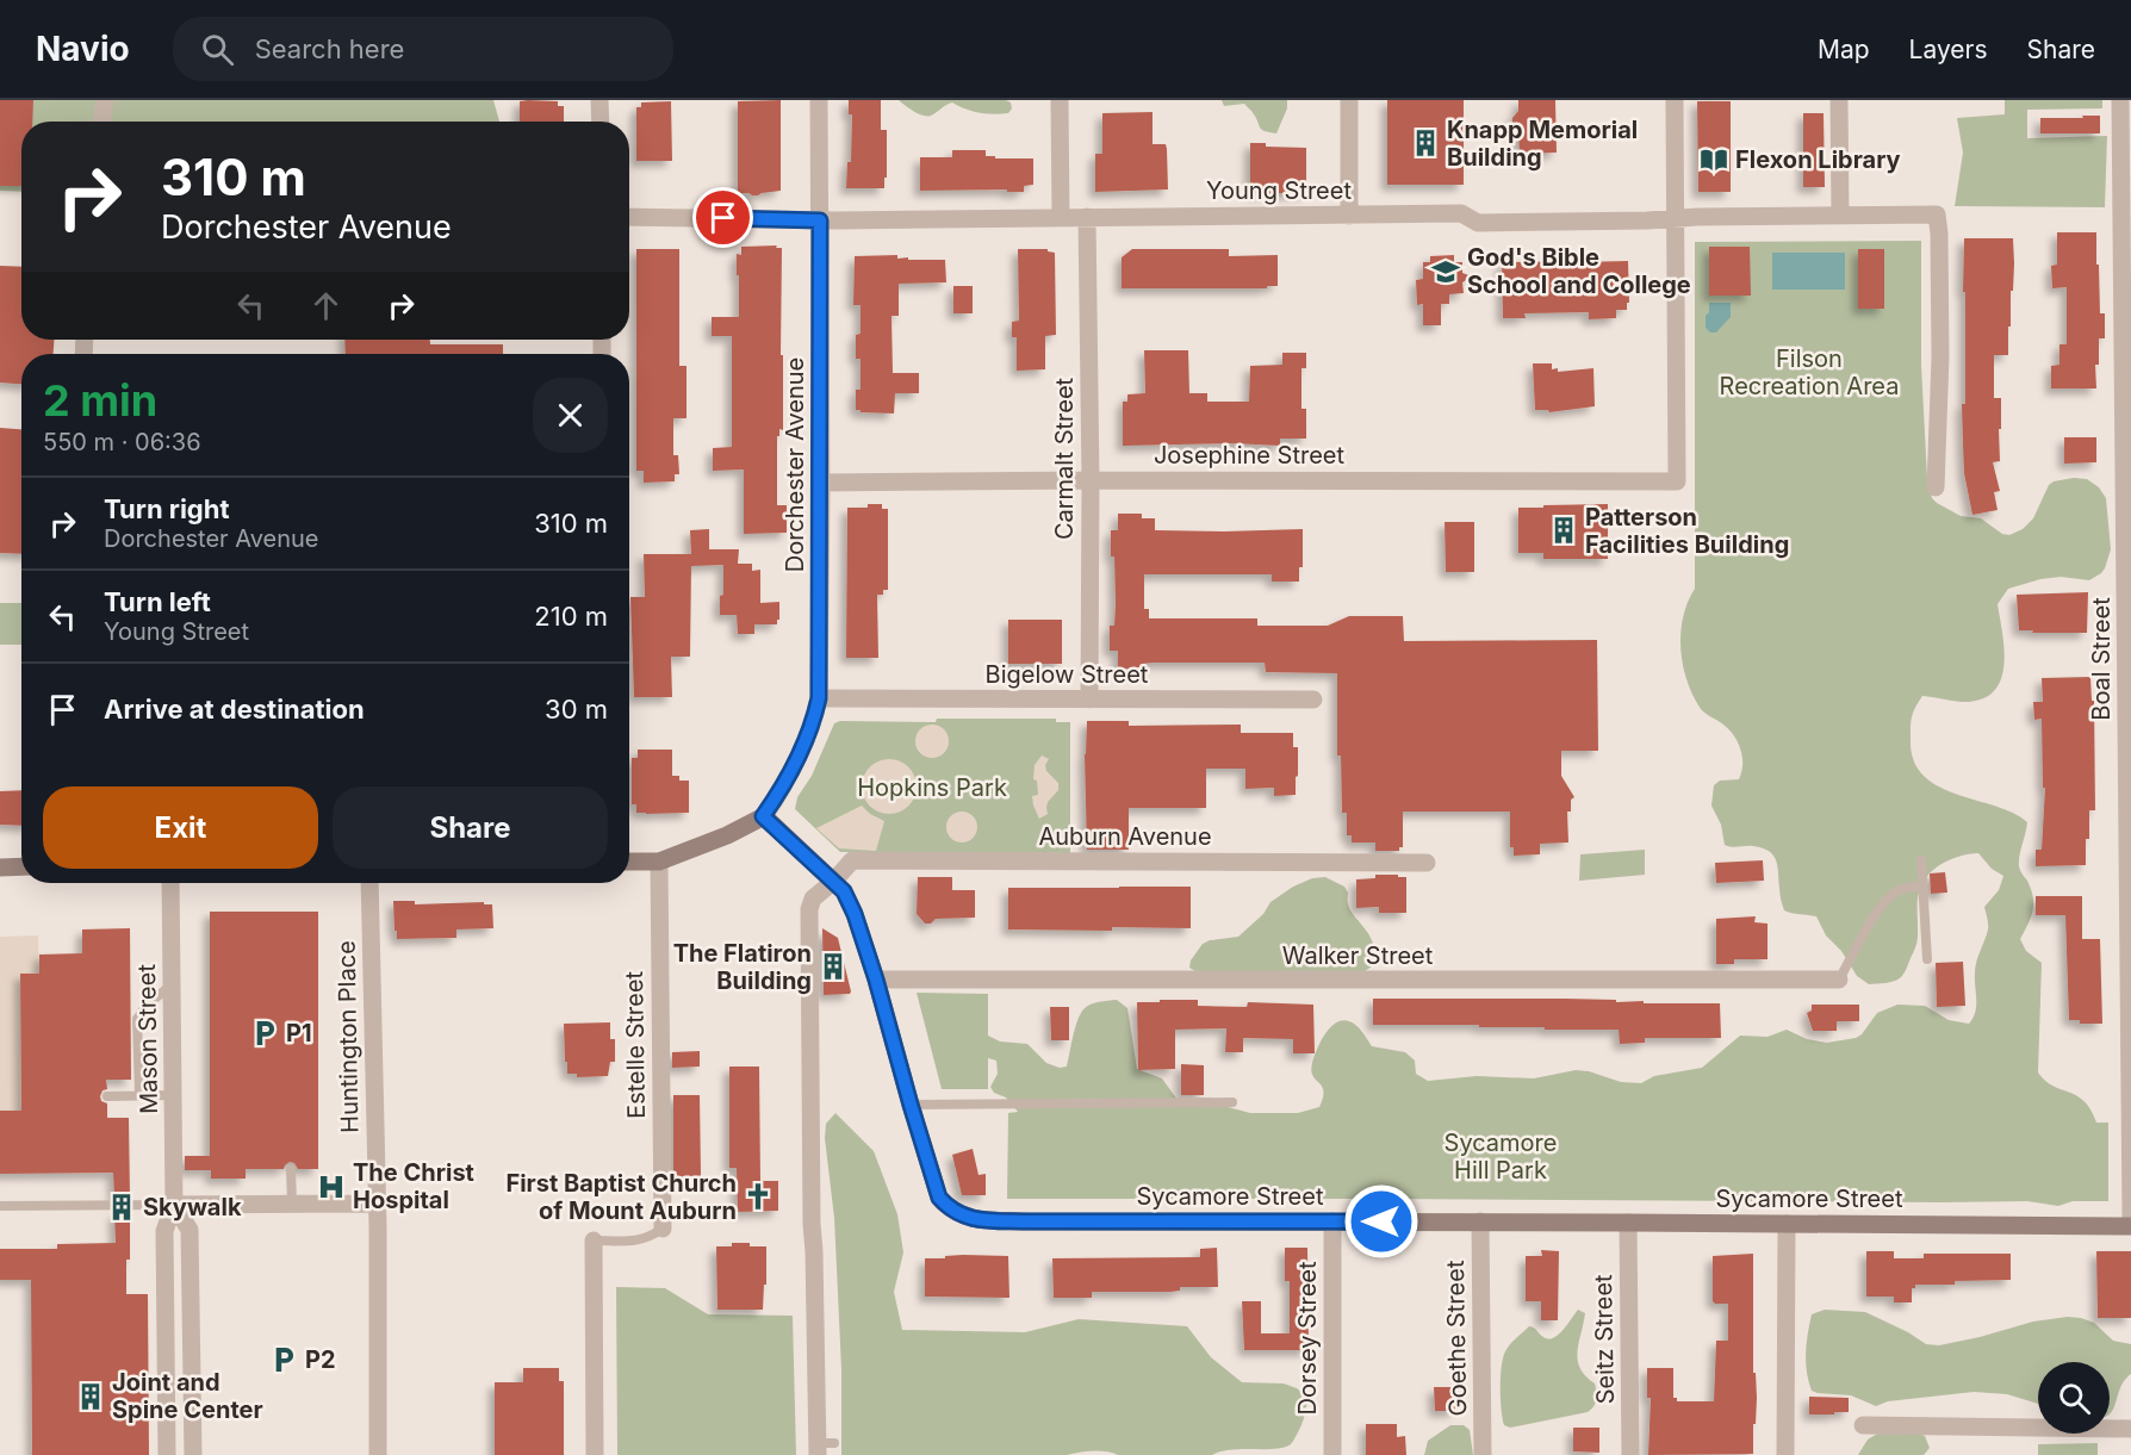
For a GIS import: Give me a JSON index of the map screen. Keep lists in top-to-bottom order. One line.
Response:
{"streets":{"main road":["Sycamore Street"],"street":["Young Street","Josephine Street","Carmalt Street","Dorchester Avenue","Boal Street","Bigelow Street","Auburn Avenue","Walker Street","Huntington Place","Mason Street","Estelle Street","Dorsey Street","Goethe Street","Seitz Street"]},"crossings":[["Young Street","Josephine Street"],["Young Street","Carmalt Street"],["Young Street","Dorchester Avenue"],["Josephine Street","Carmalt Street"],["Josephine Street","Dorchester Avenue"],["Carmalt Street","Bigelow Street"],["Dorchester Avenue","Bigelow Street"],["Dorchester Avenue","Sycamore Street"],["Auburn Avenue","Sycamore Street"],["Walker Street","Sycamore Street"],["Sycamore Street","Dorsey Street"],["Sycamore Street","Goethe Street"],["Sycamore Street","Seitz Street"]],"parks":["Filson Recreation Area","Hopkins Park","Sycamore Hill Park"],"places":{"building":["Knapp Memorial Building","Patterson Facilities Building","The Flatiron Building","Skywalk","Joint and Spine Center"],"library":["Flexon Library"],"school or university":["God's Bible School and College"],"parking":["P1","P2"],"hospital":["The Christ Hospital"],"church":["First Baptist Church of Mount Auburn"]},"page":{"header":"Navio","search":"Search here","nav":["Map","Layers","Share"],"turn":["310 m","Dorchester Avenue"],"heading":["2 min","550 m · 06:36"],"list":[{"name":"Turn right","note":"Dorchester Avenue","value":"310 m"},{"name":"Turn left","note":"Young Street","value":"210 m"},{"name":"Arrive at destination","value":"30 m"}],"buttons":["Exit","Share"]}}
